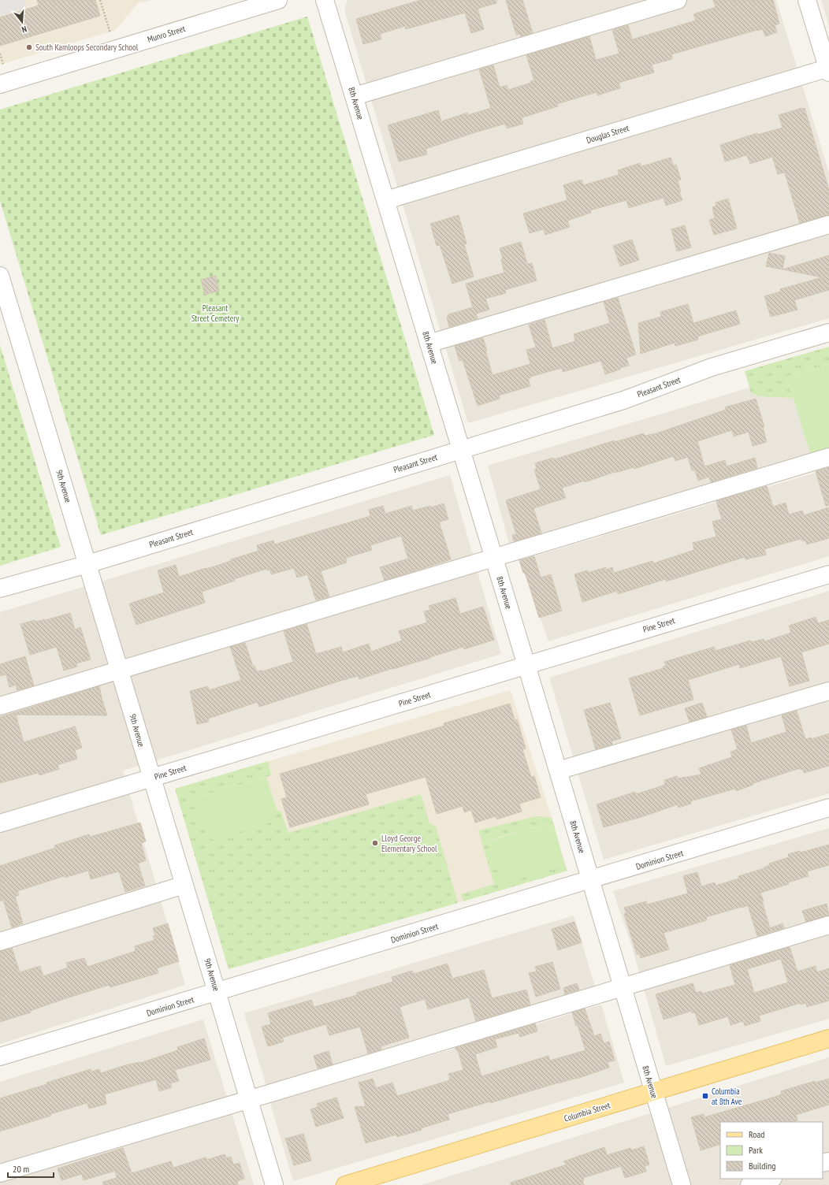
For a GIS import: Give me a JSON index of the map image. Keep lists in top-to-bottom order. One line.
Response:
{"streets":{"main road":["Columbia Street"],"street":["Munro Street","8th Avenue","Douglas Street","Pleasant Street","9th Avenue","Pine Street","Dominion Street"]},"crossings":[["8th Avenue","Douglas Street"],["8th Avenue","Pleasant Street"],["8th Avenue","Pine Street"],["8th Avenue","Dominion Street"],["8th Avenue","Columbia Street"],["Pleasant Street","9th Avenue"],["9th Avenue","Pine Street"],["9th Avenue","Dominion Street"]],"parks":["Pleasant Street Cemetery"],"places":{"other":["South Kamloops Secondary School","Lloyd George Elementary School"],"transit":["Columbia at 8th Ave"]},"legend":["Road","Park","Building"],"scale_bar":"20 m","north":"bottom"}
